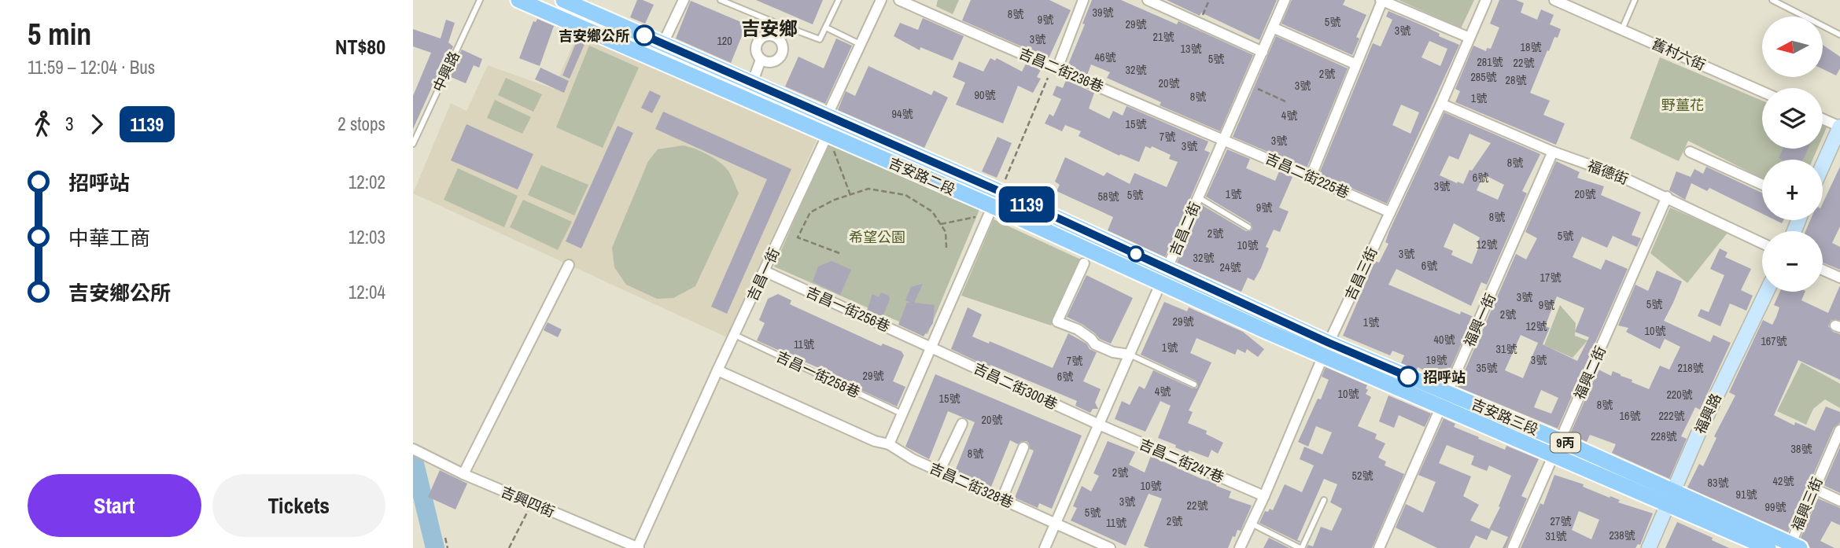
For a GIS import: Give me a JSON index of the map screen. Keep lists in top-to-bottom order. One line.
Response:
{"streets":{"main road":["吉安路二段","吉安路三段","9丙"],"street":["舊村六街","吉昌二街236巷","福德街","吉昌二街225巷","吉昌二街","吉昌三街","吉昌一街","吉昌一街256巷","福興一街","福興二街","吉昌二街300巷","福興路","吉昌二街247巷","吉昌二街328巷","吉興四街","福興三街"],"lane":["中興路","吉昌一街258巷"]},"crossings":[["吉昌二街236巷","吉昌二街225巷"],["吉昌二街236巷","吉昌二街"],["福德街","吉昌三街"],["福德街","福興一街"],["福德街","福興二街"],["吉昌二街225巷","吉昌二街"],["吉昌二街225巷","吉昌三街"],["吉安路二段","吉昌二街"],["吉安路二段","吉昌三街"],["吉安路二段","吉昌一街"],["吉安路二段","吉安路三段"],["吉昌二街","吉昌二街300巷"],["吉昌二街","吉昌二街247巷"],["吉昌二街","吉昌二街328巷"],["吉昌三街","吉安路三段"],["吉昌三街","吉昌二街247巷"],["吉昌一街","吉昌一街256巷"],["吉昌一街","吉昌一街258巷"],["吉昌一街","吉昌二街328巷"],["吉昌一街","吉興四街"],["吉昌一街256巷","吉昌二街300巷"],["福興一街","吉安路三段"],["福興二街","吉安路三段"],["吉昌二街300巷","吉昌二街247巷"],["福興路","吉安路三段"],["吉安路三段","福興三街"]],"districts":["吉安鄉"],"parks":["野薑花","希望公園"],"places":["吉安鄉公所","招呼站"],"lines":["bus line 1139"],"house_numbers":["39號","8號","9號","5號","29號","3號","21號","3號","120","18號","13號","46號","5號","281號","22號","32號","2號","285號","28號","20號","3號","90號","8號","1號","94號","4號","15號","7號","3號","3號","8號","6號","3號","1號","20號","5號","58號","9號","8號","2號","5號","12號","10號","3號","32號","6號","24號","17號","3號","5號","9號","2號","29號","1號","12號","10號","40號","167號","11號","1號","31號","19號","3號","7號","35號","218號","29號","6號","4號","10號","220號","15號","8號","16號","222號","20號","228號","38號","8號","2號","52號","42號","83號","10號","91號","3號","22號","99號","5號","2號","27號","11號","238號","31號"],"north":"left","page":{"heading":["5 min","11:59 – 12:04 · Bus","NT$80"],"on_map":"1139","map_buttons":["+","−"],"legs":["3","1139","2 stops"],"list":[{"name":"招呼站","value":"12:02"},{"name":"中華工商","value":"12:03"},{"name":"吉安鄉公所","value":"12:04"}],"buttons":["Start","Tickets"]}}
